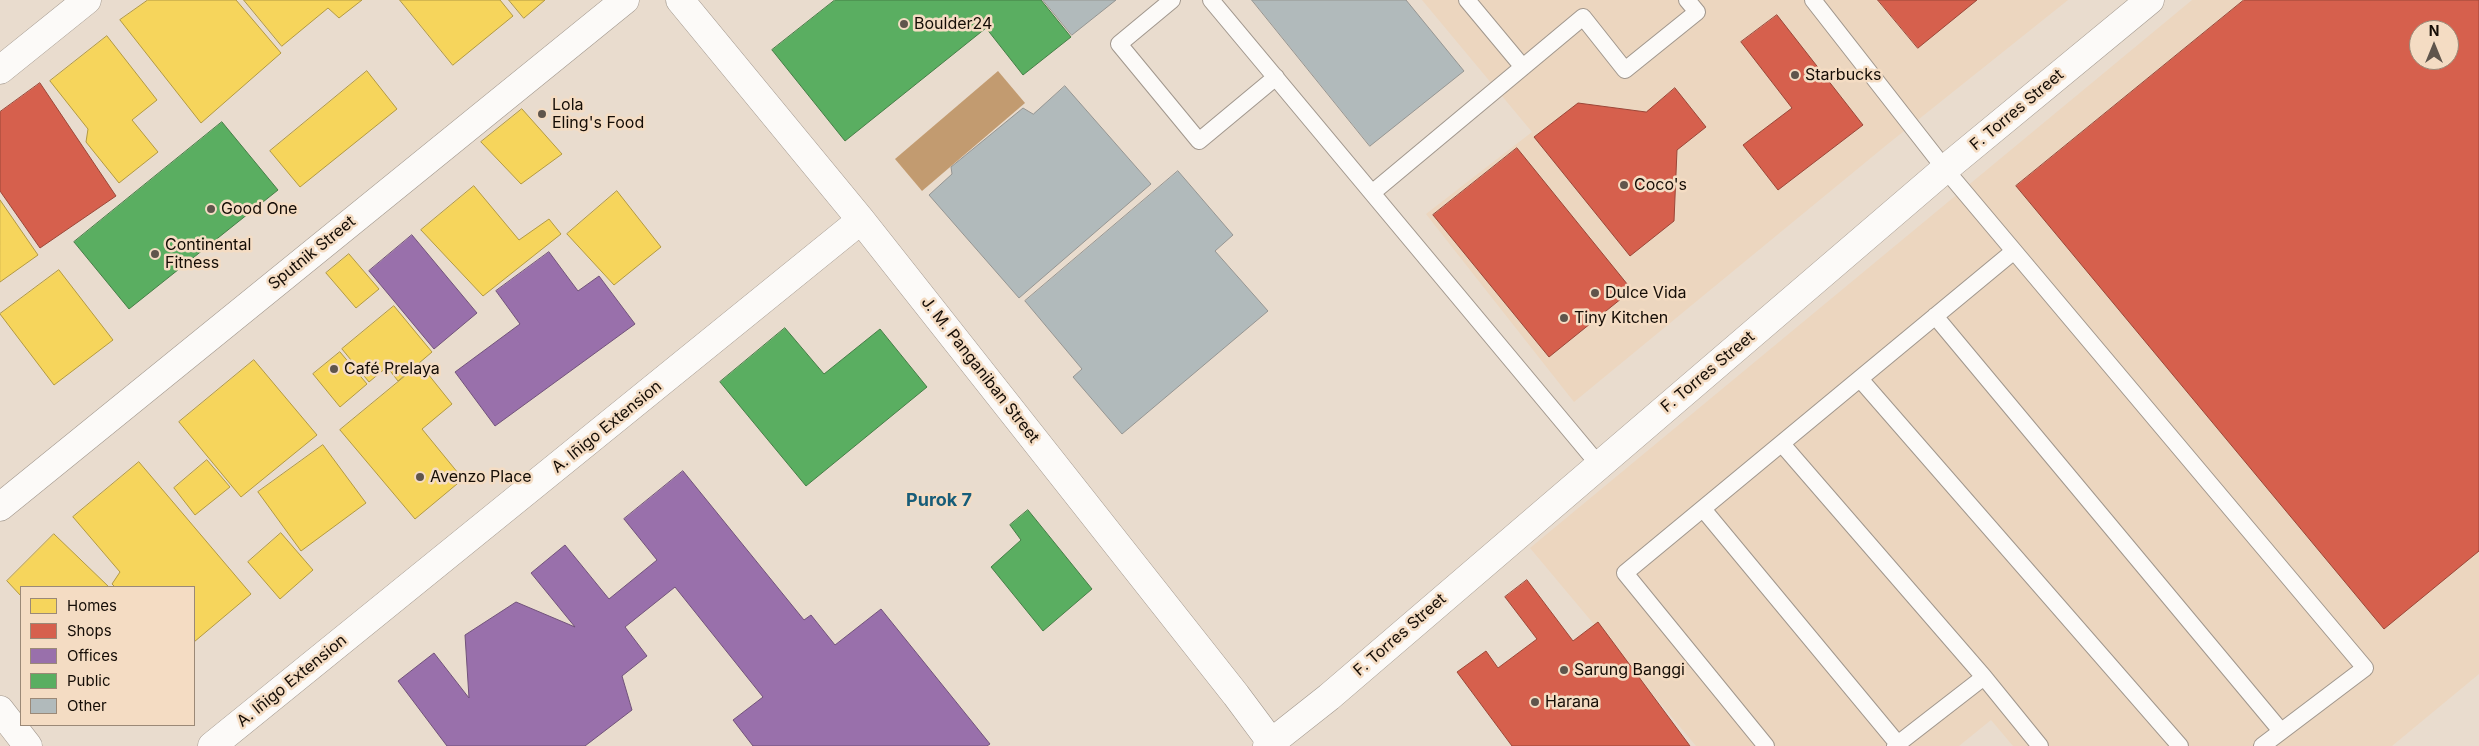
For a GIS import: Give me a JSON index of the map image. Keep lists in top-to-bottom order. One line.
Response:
{"streets":{"street":["F. Torres Street","Sputnik Street","J. M. Panganiban Street","A. Iñigo Extension"]},"crossings":[["F. Torres Street","J. M. Panganiban Street"],["J. M. Panganiban Street","A. Iñigo Extension"]],"districts":["Purok 7"],"places":["Boulder24","Starbucks","Lola Eling's Food","Coco's","Good One","Continental Fitness","Dulce Vida","Tiny Kitchen","Café Prelaya","Avenzo Place","Sarung Banggi","Harana"],"legend":["Homes","Shops","Offices","Public","Other"],"north":"top"}
